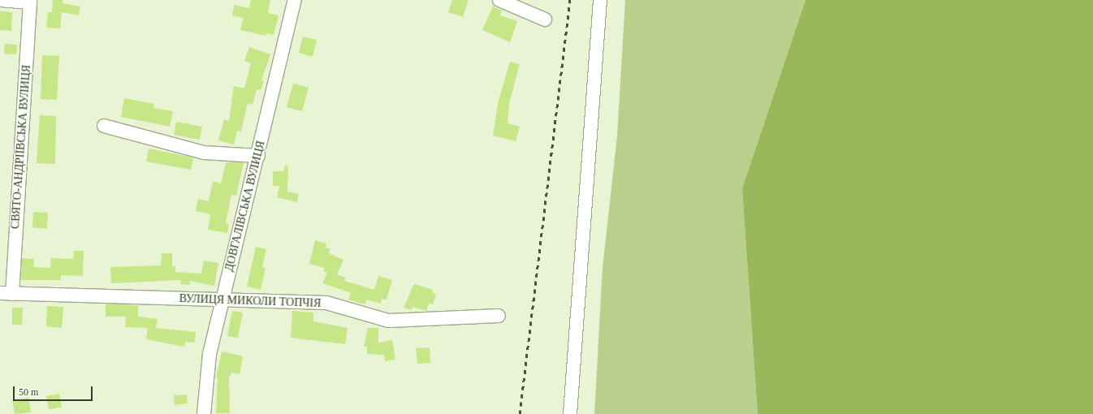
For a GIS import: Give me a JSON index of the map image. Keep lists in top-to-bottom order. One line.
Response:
{"streets":{"street":["СВЯТО-АНДРІЇВСЬКА ВУЛИЦЯ","ДОВГАЛІВСЬКА ВУЛИЦЯ","ВУЛИЦЯ МИКОЛИ ТОПЧІЯ"]},"crossings":[["СВЯТО-АНДРІЇВСЬКА ВУЛИЦЯ","ВУЛИЦЯ МИКОЛИ ТОПЧІЯ"],["ДОВГАЛІВСЬКА ВУЛИЦЯ","ВУЛИЦЯ МИКОЛИ ТОПЧІЯ"]],"scale_bar":"50 m"}
